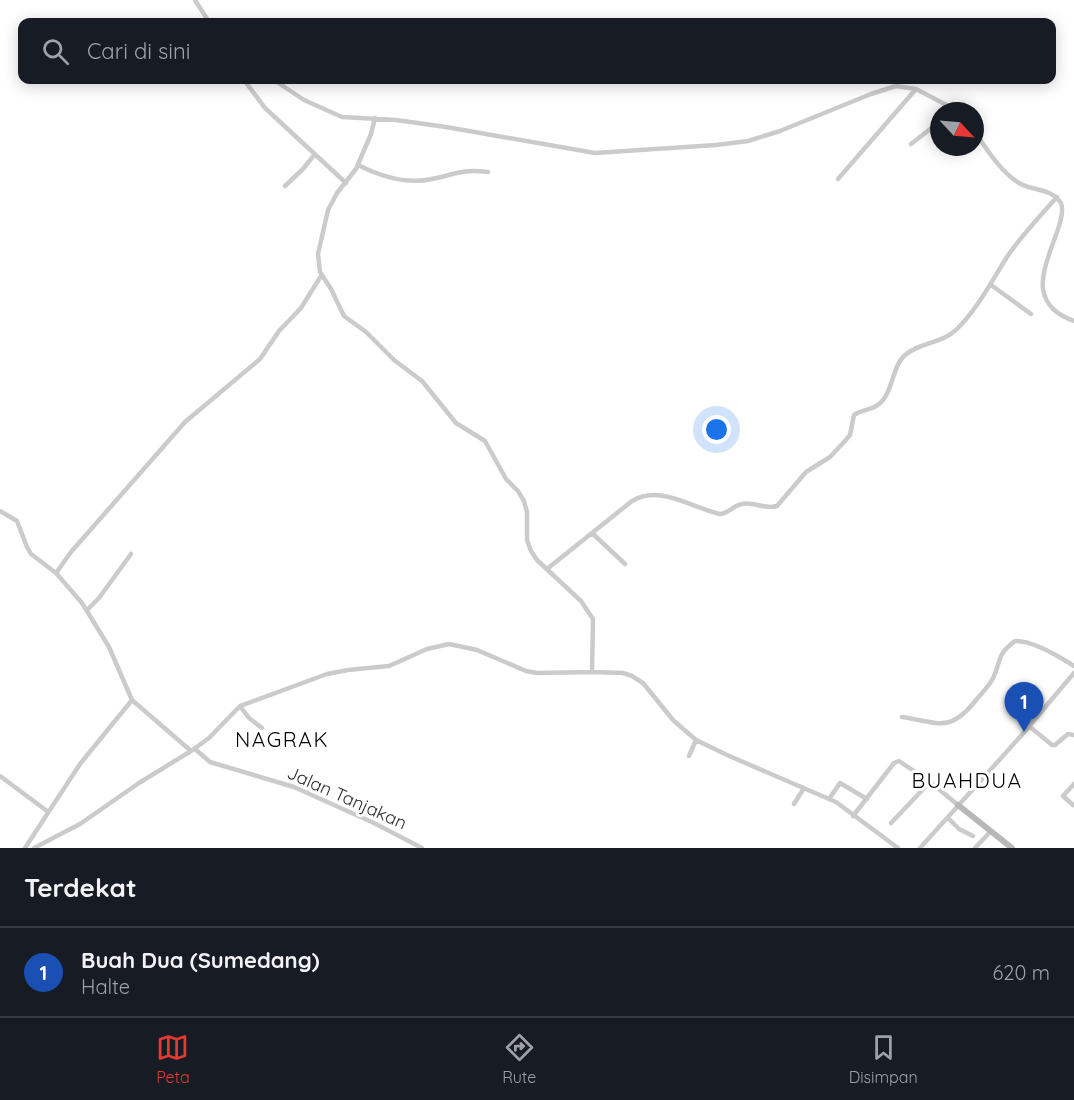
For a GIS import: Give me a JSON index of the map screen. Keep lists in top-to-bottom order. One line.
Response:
{"streets":{"street":["Jalan Tanjakan"]},"districts":["NAGRAK","BUAHDUA"],"north":"bottom right","page":{"search":"Cari di sini","pins":"1","heading":"Terdekat","list":[{"mark":"1","name":"Buah Dua (Sumedang)","note":"Halte","value":"620 m"}],"nav":["Peta","Rute","Disimpan"]}}
